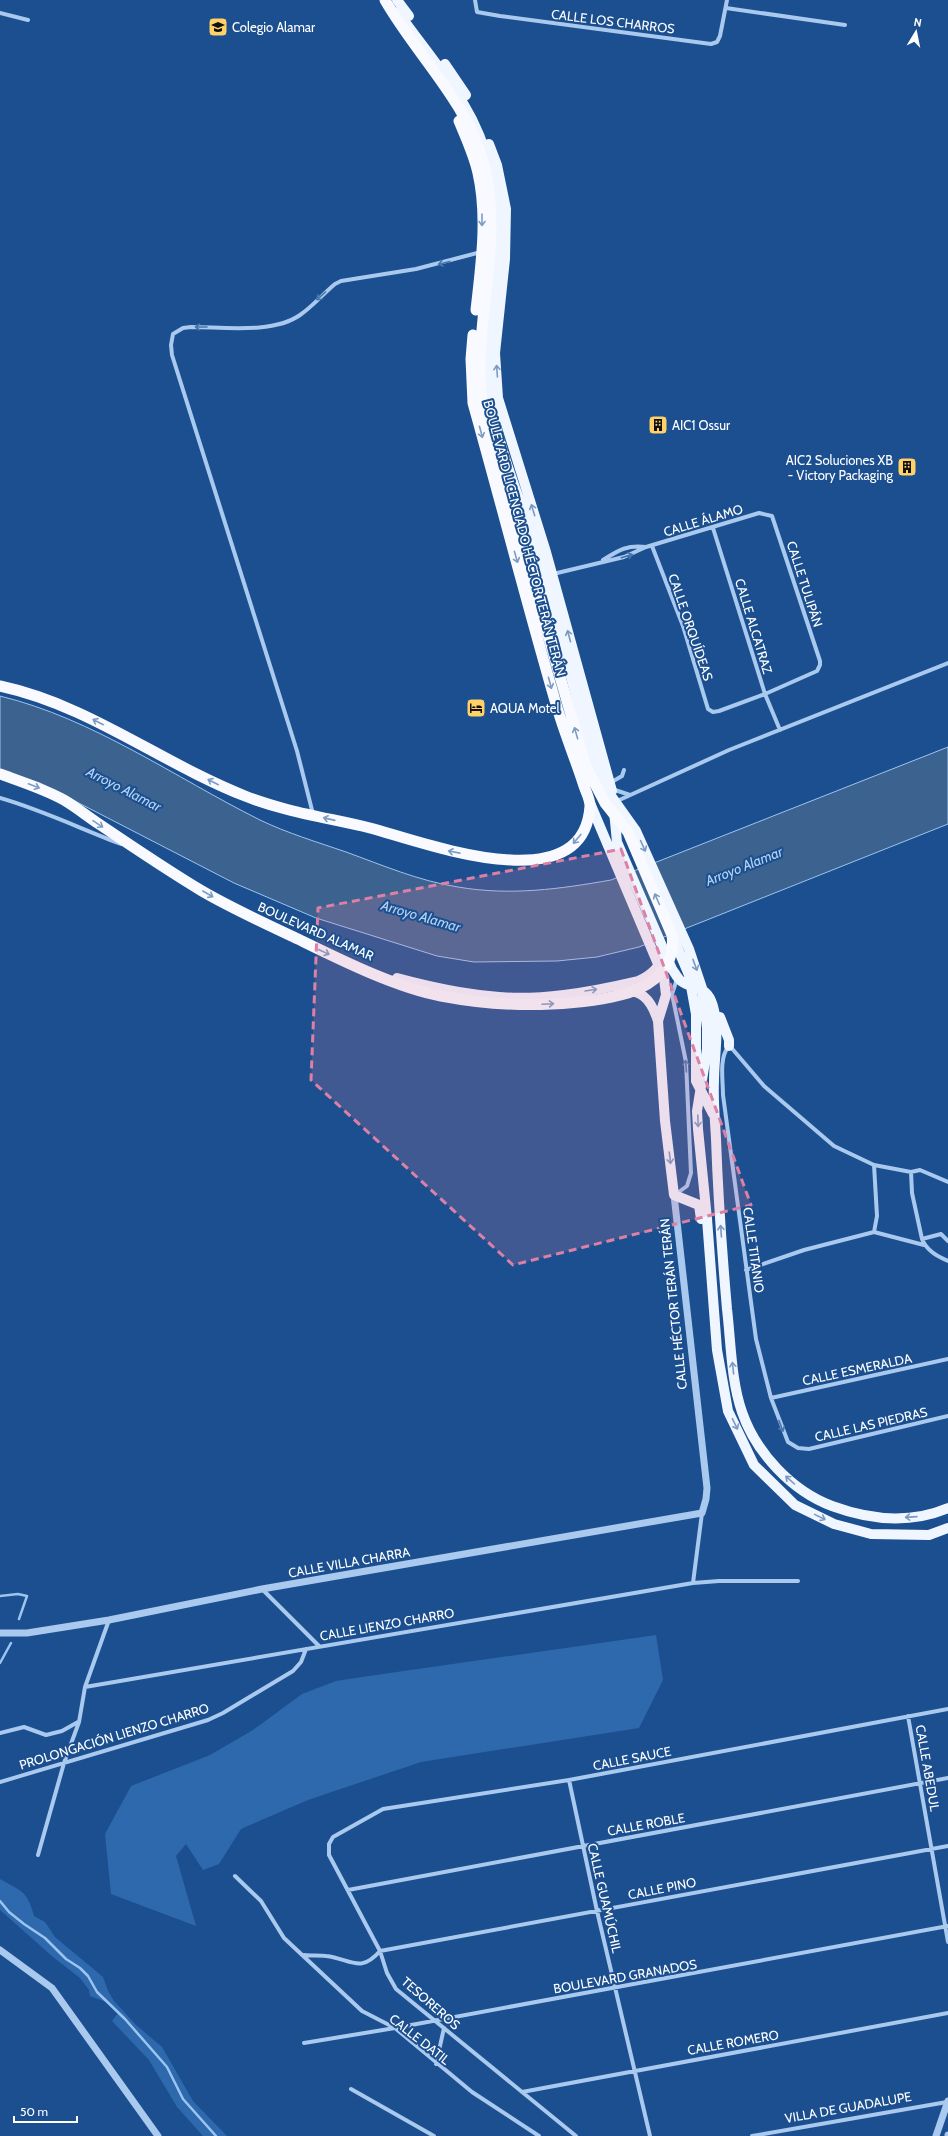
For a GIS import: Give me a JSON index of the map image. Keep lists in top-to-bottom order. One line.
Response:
{"streets":{"highway":["BOULEVARD LICENCIADO HÉCTOR TERÁN TERÁN","BOULEVARD ALAMAR"],"main road":["CALLE HÉCTOR TERÁN TERÁN"],"street":["CALLE LOS CHARROS","CALLE ÁLAMO","CALLE TULIPÁN","CALLE ALCATRAZ","CALLE ORQUÍDEAS","CALLE TITANIO","CALLE ESMERALDA","CALLE LAS PIEDRAS","CALLE VILLA CHARRA","CALLE LIENZO CHARRO","PROLONGACIÓN LIENZO CHARRO","CALLE SAUCE","CALLE ABEDUL","CALLE ROBLE","CALLE PINO","CALLE GUAMÚCHIL","BOULEVARD GRANADOS","TESOREROS","CALLE DATIL","CALLE ROMERO","VILLA DE GUADALUPE"]},"crossings":[["CALLE ÁLAMO","BOULEVARD LICENCIADO HÉCTOR TERÁN TERÁN"],["CALLE ÁLAMO","CALLE TULIPÁN"],["CALLE ÁLAMO","CALLE ALCATRAZ"],["CALLE ÁLAMO","CALLE ORQUÍDEAS"],["BOULEVARD LICENCIADO HÉCTOR TERÁN TERÁN","BOULEVARD ALAMAR"],["BOULEVARD LICENCIADO HÉCTOR TERÁN TERÁN","CALLE HÉCTOR TERÁN TERÁN"],["CALLE TULIPÁN","CALLE ALCATRAZ"],["CALLE TULIPÁN","CALLE ORQUÍDEAS"],["CALLE ALCATRAZ","CALLE ORQUÍDEAS"],["BOULEVARD ALAMAR","CALLE HÉCTOR TERÁN TERÁN"],["CALLE TITANIO","CALLE ESMERALDA"],["CALLE TITANIO","CALLE LAS PIEDRAS"],["CALLE HÉCTOR TERÁN TERÁN","CALLE VILLA CHARRA"],["CALLE HÉCTOR TERÁN TERÁN","CALLE LIENZO CHARRO"],["CALLE LIENZO CHARRO","PROLONGACIÓN LIENZO CHARRO"],["CALLE SAUCE","CALLE ABEDUL"],["CALLE SAUCE","CALLE GUAMÚCHIL"],["CALLE SAUCE","TESOREROS"],["CALLE ABEDUL","CALLE ROBLE"],["CALLE ABEDUL","CALLE PINO"],["CALLE ABEDUL","BOULEVARD GRANADOS"],["CALLE ROBLE","CALLE GUAMÚCHIL"],["CALLE ROBLE","TESOREROS"],["CALLE PINO","CALLE GUAMÚCHIL"],["CALLE PINO","TESOREROS"],["CALLE GUAMÚCHIL","BOULEVARD GRANADOS"],["CALLE GUAMÚCHIL","CALLE ROMERO"],["BOULEVARD GRANADOS","TESOREROS"],["BOULEVARD GRANADOS","CALLE DATIL"],["TESOREROS","CALLE ROMERO"]],"water":["Arroyo Alamar"],"places":{"school or university":["Colegio Alamar"],"building":["AIC1 Ossur","AIC2 Soluciones XB - Victory Packaging"],"hotel":["AQUA Motel"]},"scale_bar":"50 m","north":"top"}
